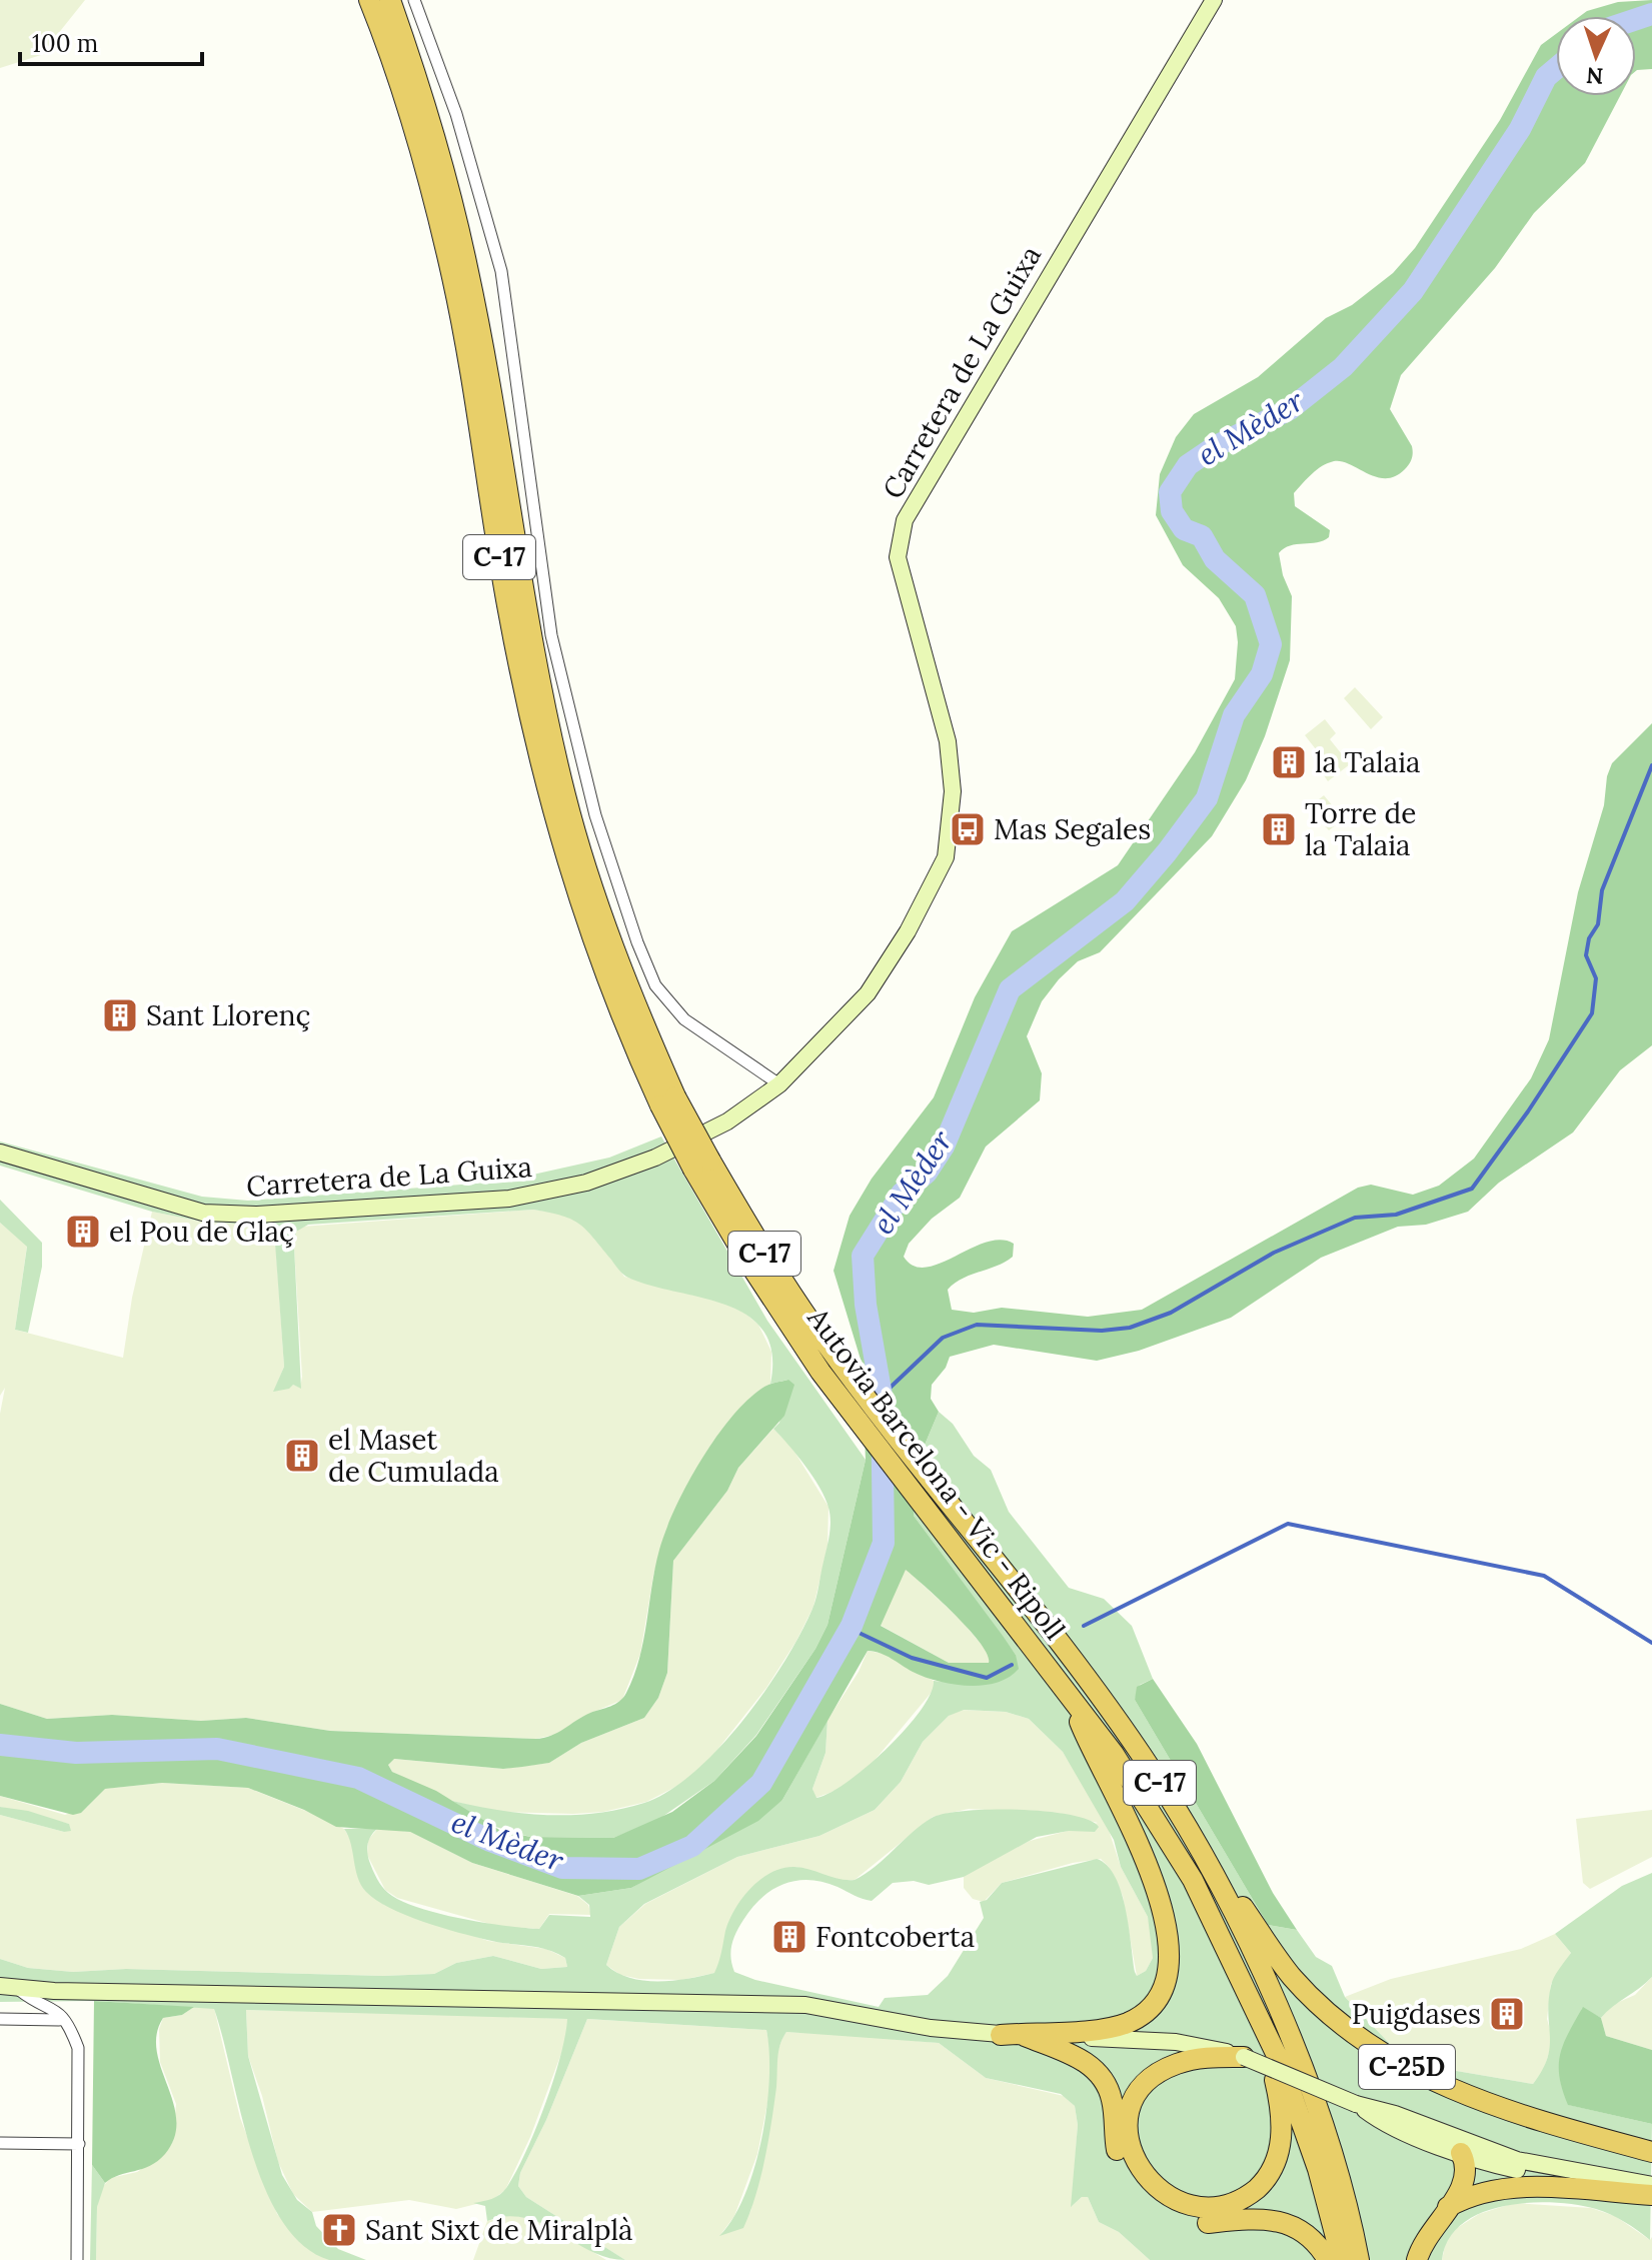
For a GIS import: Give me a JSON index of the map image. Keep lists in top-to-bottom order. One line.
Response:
{"streets":{"highway":["C-17","Autovia Barcelona - Vic - Ripoll","C-25D"],"street":["Carretera de La Guixa"]},"crossings":[["Autovia Barcelona - Vic - Ripoll","C-25D"]],"water":["el Mèder"],"places":{"building":["la Talaia","Torre de la Talaia","Sant Llorenç","el Pou de Glaç","el Maset de Cumulada","Fontcoberta","Puigdases"],"bus stop":["Mas Segales"],"church":["Sant Sixt de Miralplà"]},"scale_bar":"100 m","north":"bottom"}
